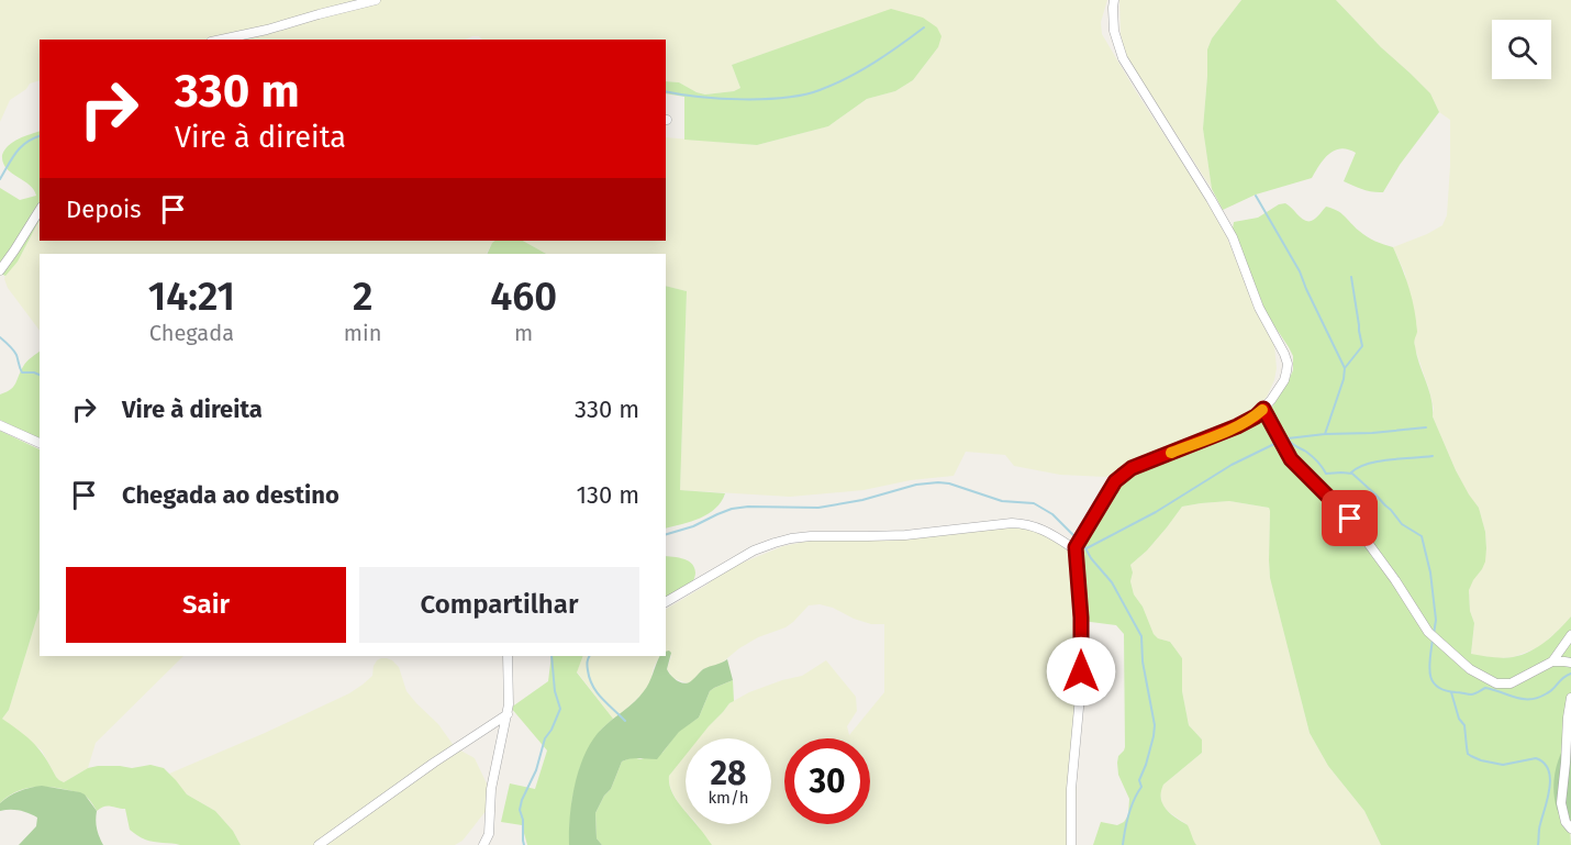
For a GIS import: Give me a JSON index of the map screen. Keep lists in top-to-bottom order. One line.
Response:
{"page":{"turn":["330 m","Vire à direita"],"then":"Depois","eta":["14:21","Chegada","2","min","460","m"],"list":[{"name":"Vire à direita","value":"330 m"},{"name":"Chegada ao destino","value":"130 m"}],"buttons":["Sair","Compartilhar"],"speed":"28 km/h","limit":"30"}}
